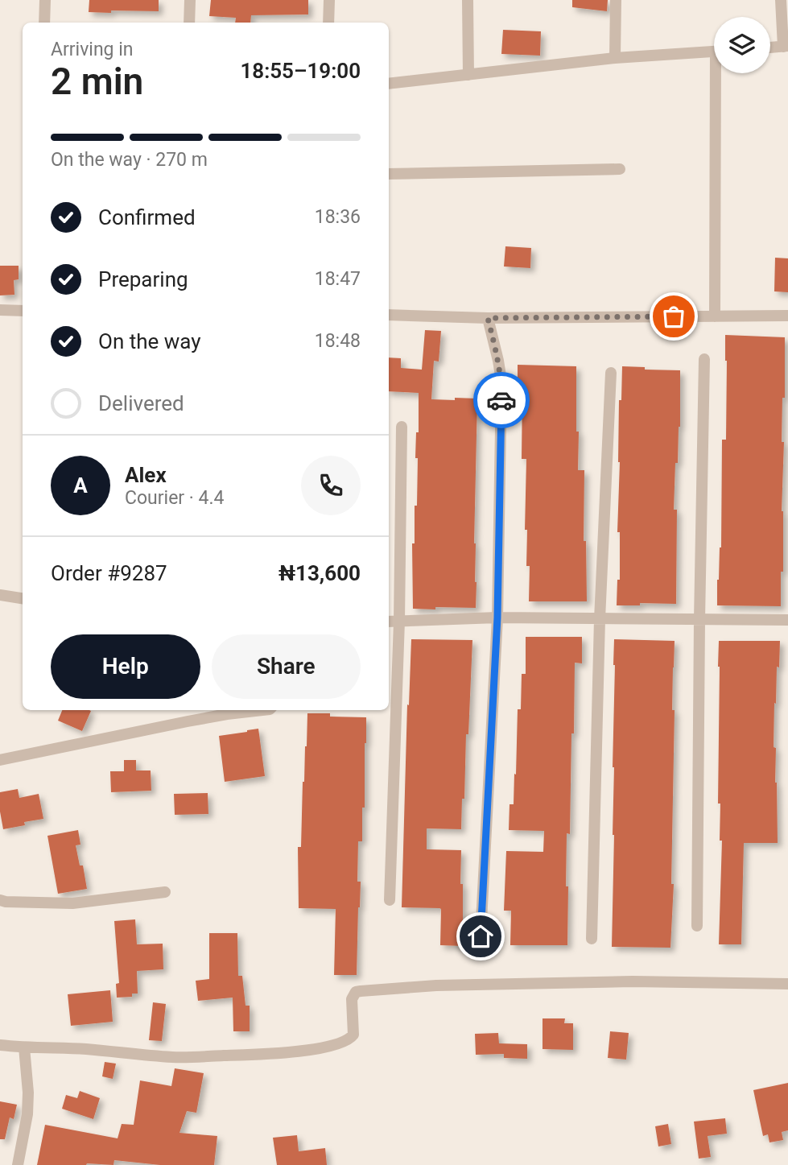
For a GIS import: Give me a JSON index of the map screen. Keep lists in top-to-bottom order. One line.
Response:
{"page":{"heading":["2 min","Arriving in","18:55–19:00"],"panel":["Alex","Courier · 4.4","Order #9287","₦13,600"],"bar":"On the way · 270 m","list":[["Confirmed","18:36"],["Preparing","18:47"],["On the way","18:48"],"Delivered"],"round":"A","buttons":["Help","Share"]}}
